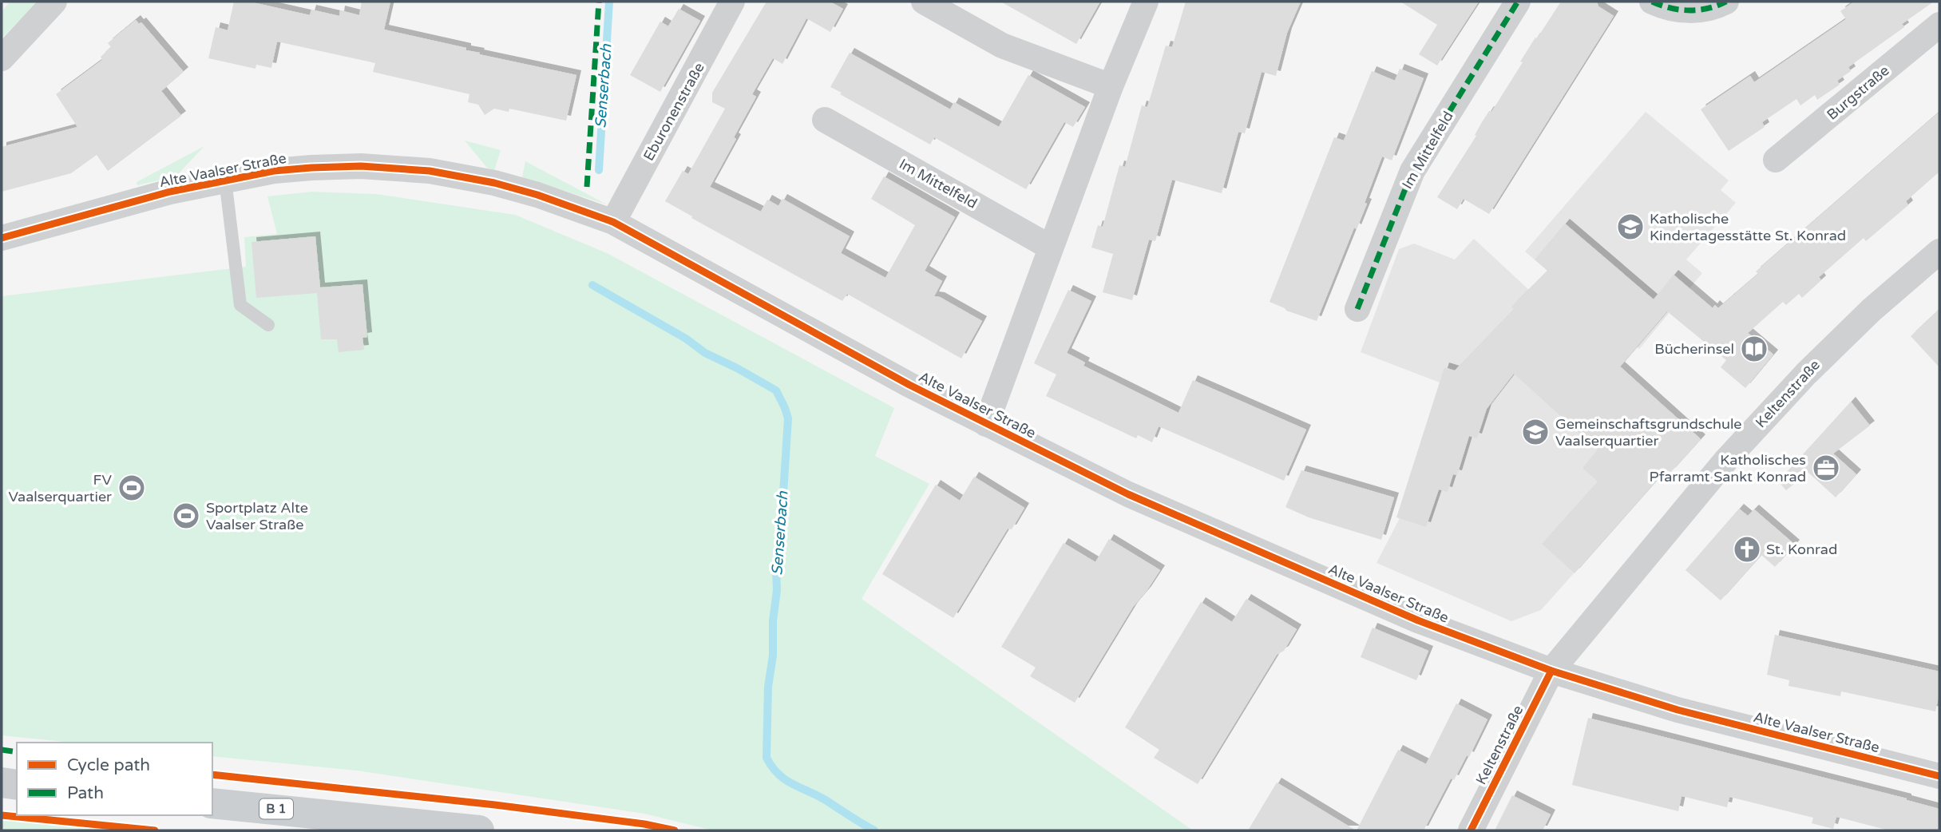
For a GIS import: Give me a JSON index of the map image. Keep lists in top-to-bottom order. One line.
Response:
{"streets":{"main road":["B 1"],"street":["Burgstraße","Eburonenstraße","Im Mittelfeld","Alte Vaalser Straße","Keltenstraße"]},"crossings":[["Eburonenstraße","Alte Vaalser Straße"],["Alte Vaalser Straße","Keltenstraße"]],"water":["Senserbach"],"places":{"school or university":["Katholische Kindertagesstätte St. Konrad","Gemeinschaftsgrundschule Vaalserquartier"],"library":["Bücherinsel"],"office":["Katholisches Pfarramt Sankt Konrad"],"sports":["FV Vaalserquartier","Sportplatz Alte Vaalser Straße"],"church":["St. Konrad"]},"legend":["Cycle path","Path"]}
